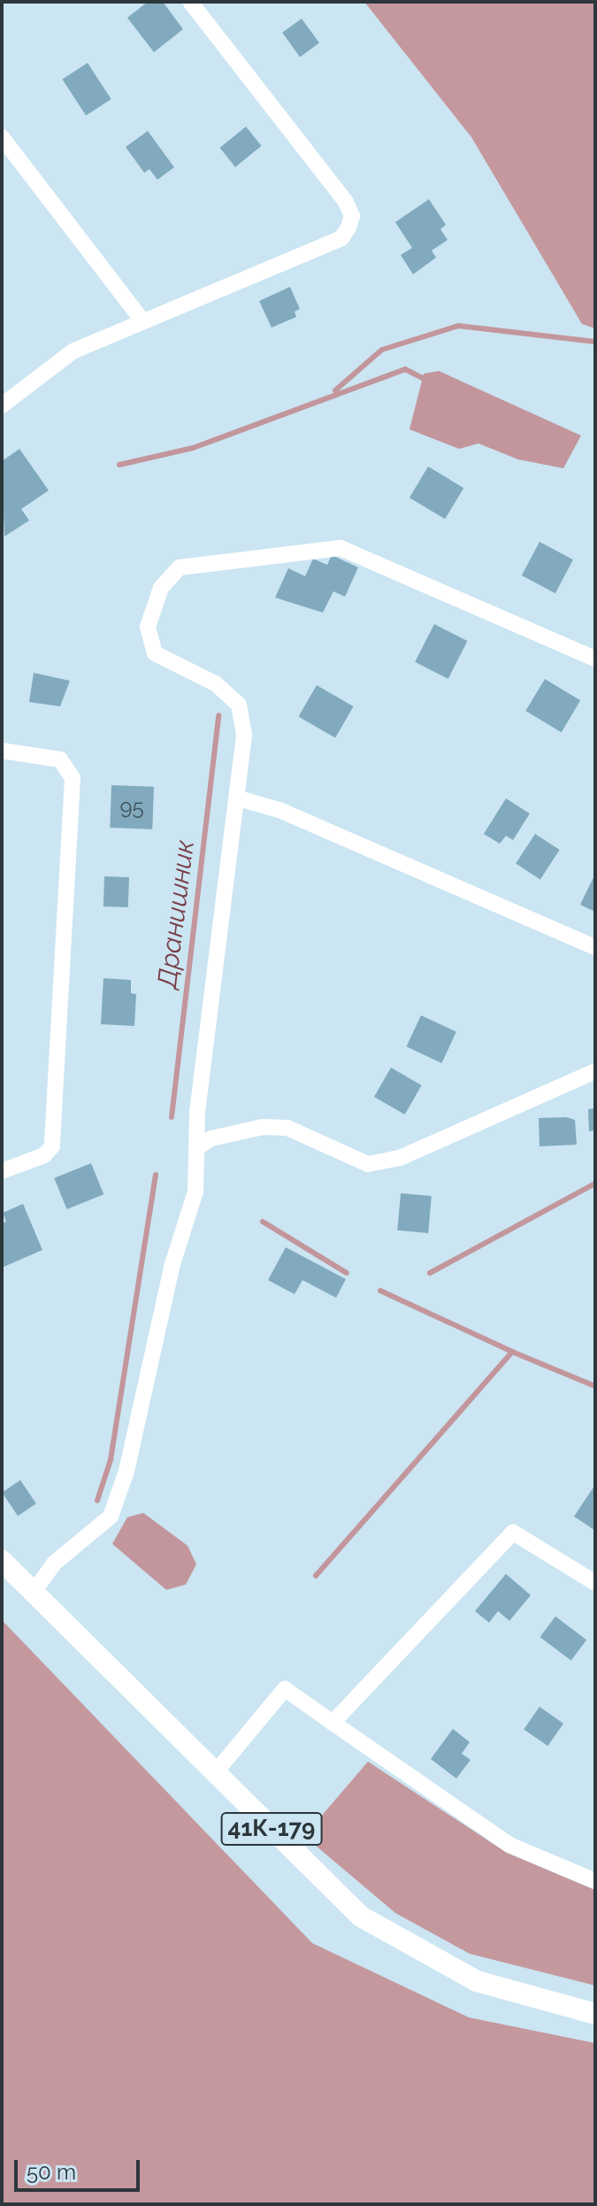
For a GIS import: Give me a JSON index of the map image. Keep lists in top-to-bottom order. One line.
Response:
{"streets":{"main road":["41К-179"]},"water":["Дранишник"],"house_numbers":["95"],"scale_bar":"50 m"}
